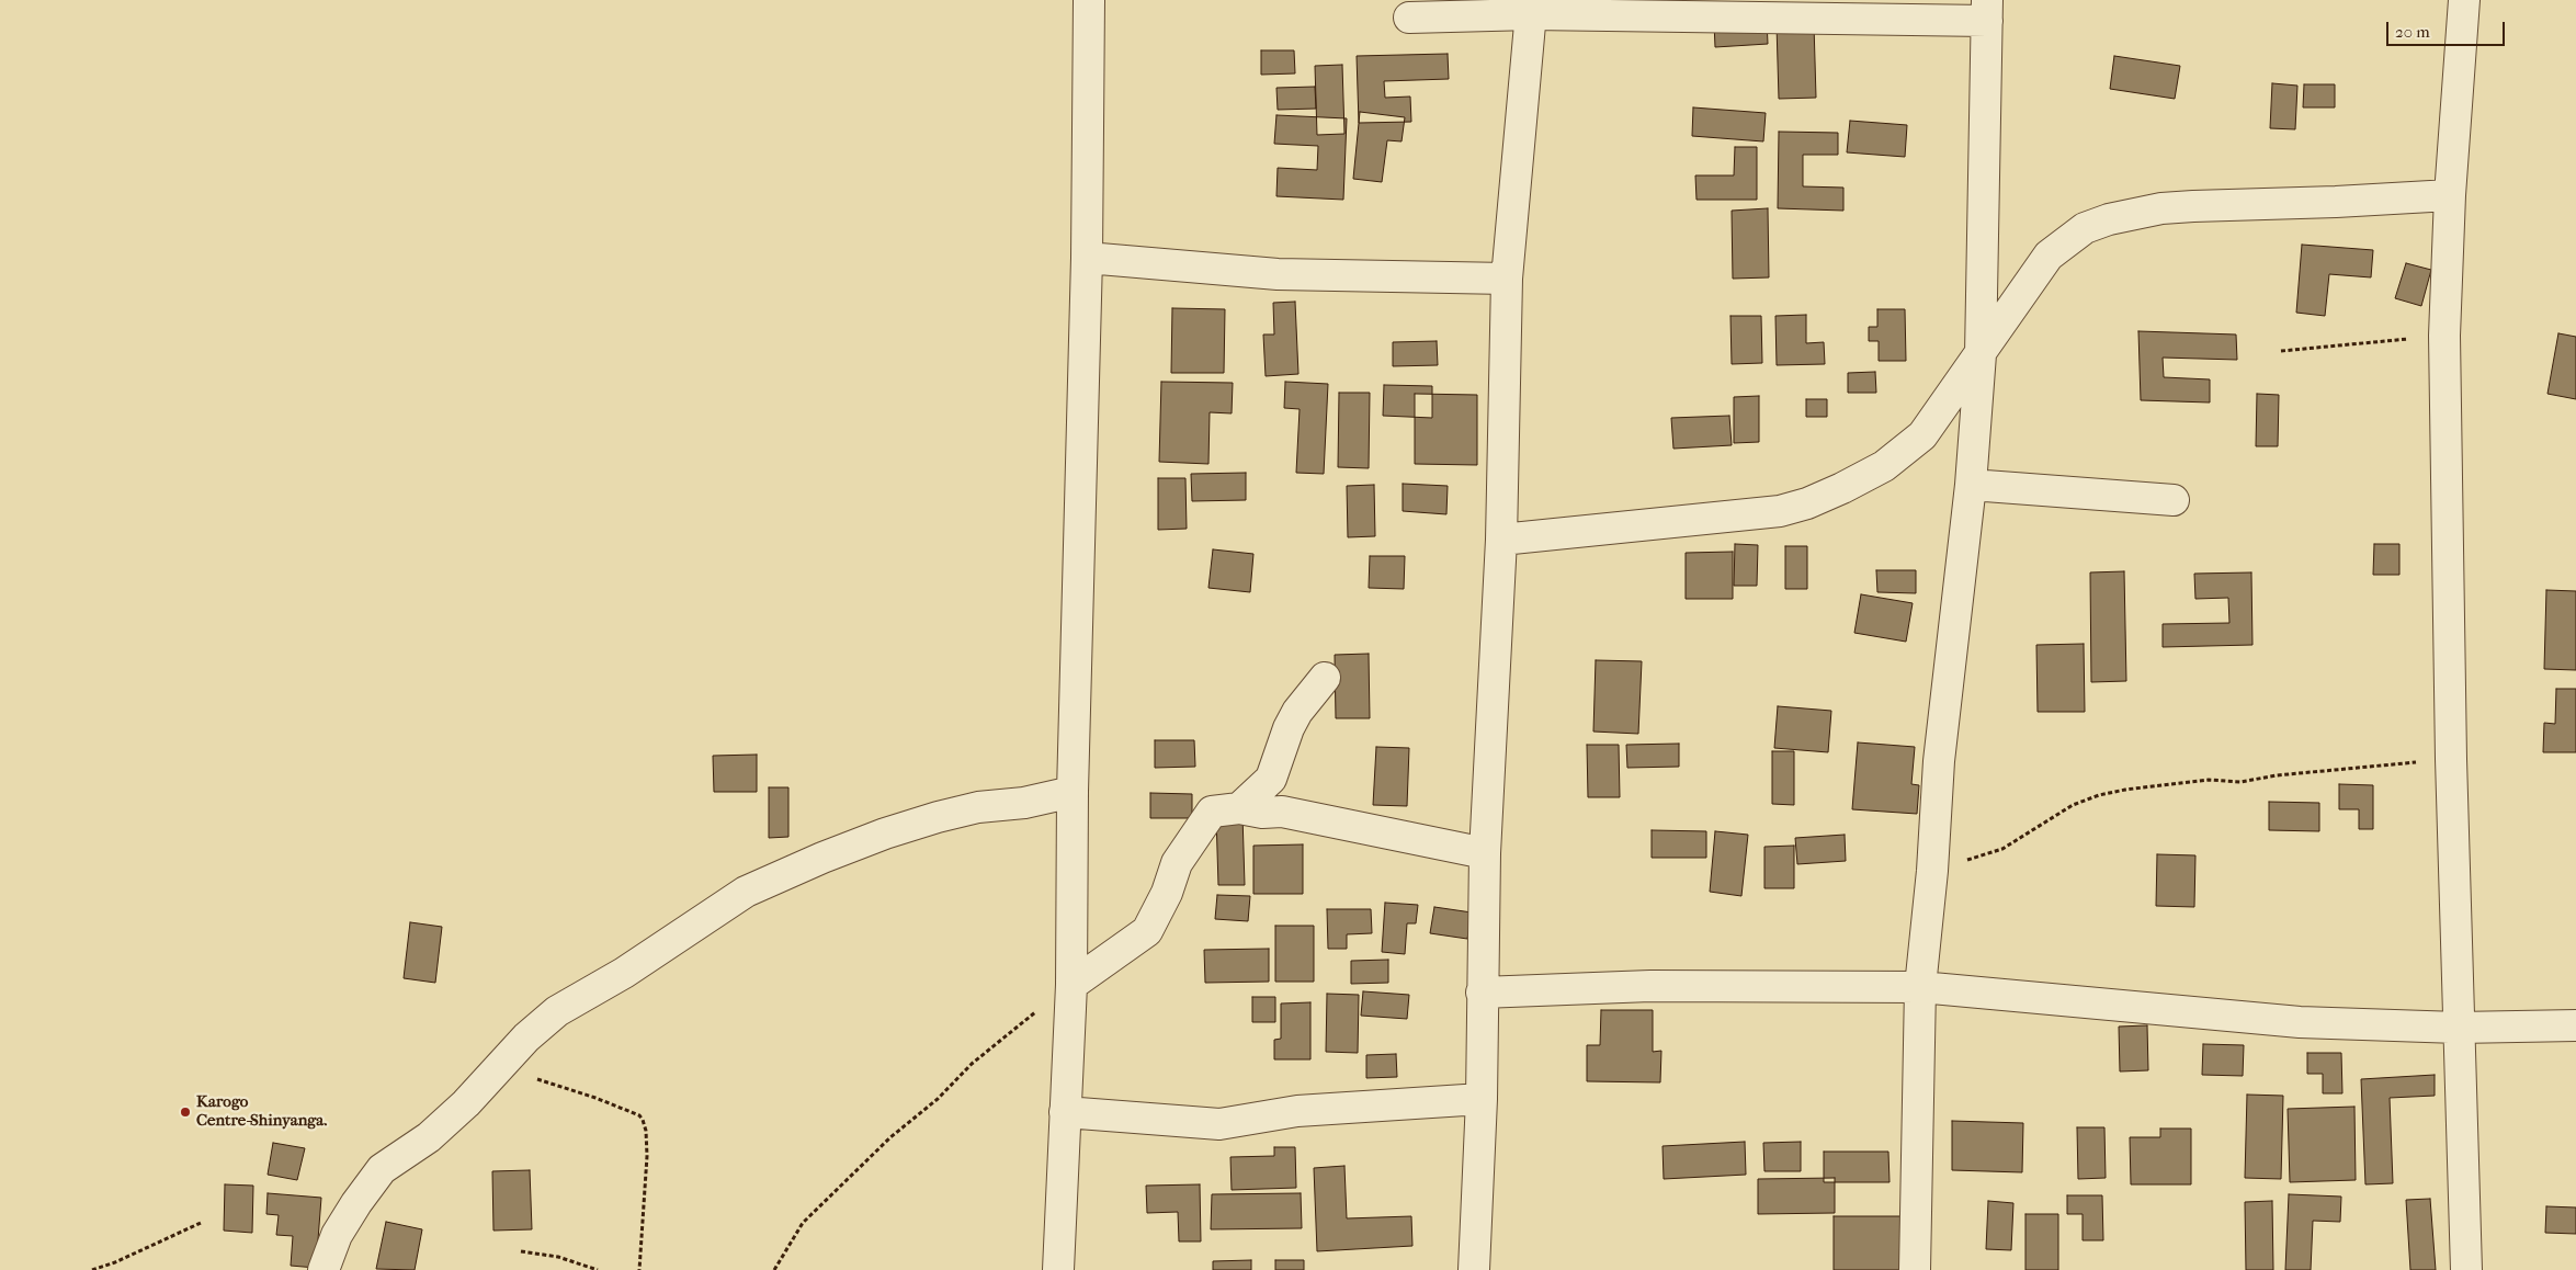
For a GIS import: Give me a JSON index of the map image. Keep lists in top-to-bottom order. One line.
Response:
{"places":["Karogo Centre-Shinyanga."],"scale_bar":"20 m"}
